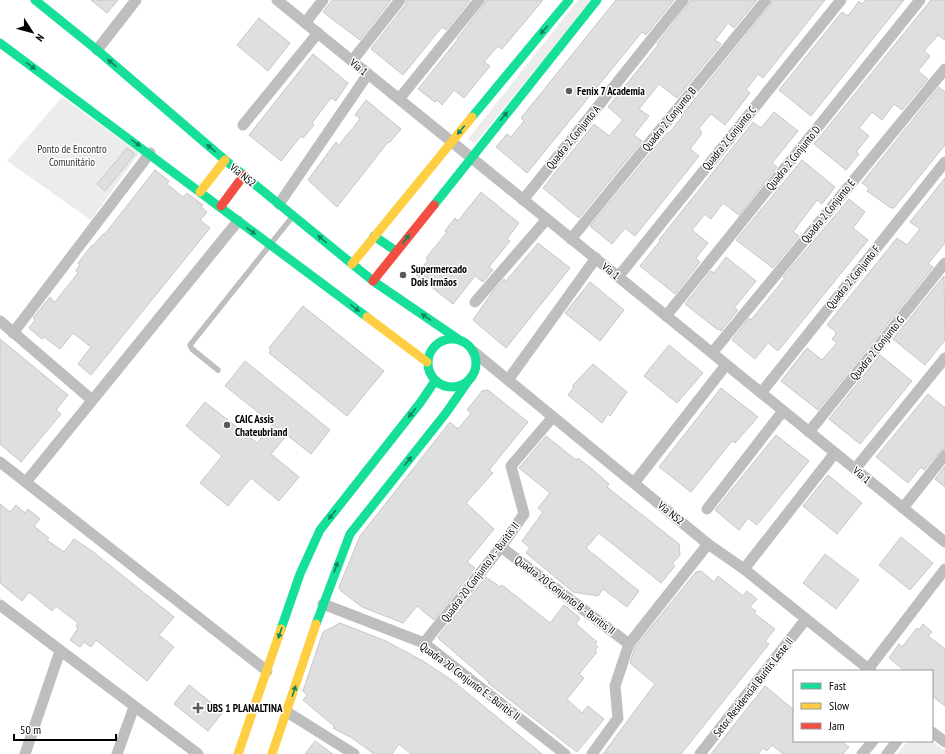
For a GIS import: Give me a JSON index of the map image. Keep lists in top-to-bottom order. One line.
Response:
{"streets":{"street":["Via 1","Quadra 2 Conjunto B","Quadra 2 Conjunto A","Quadra 2 Conjunto C","Quadra 2 Conjunto D","Via NS2","Quadra 2 Conjunto E","Quadra 2 Conjunto F","Quadra 2 Conjunto G","Quadra 20 Conjunto A - Buritis II","Quadra 20 Conjunto B - Buritis II","Quadra 20 Conjunto E - Buritis II","Setor Residencial Buritis Leste II"]},"crossings":[["Via 1","Quadra 2 Conjunto B"],["Via 1","Quadra 2 Conjunto A"],["Via 1","Quadra 2 Conjunto C"],["Via 1","Quadra 2 Conjunto D"],["Via 1","Quadra 2 Conjunto E"],["Via 1","Quadra 2 Conjunto F"],["Via 1","Quadra 2 Conjunto G"],["Via NS2","Quadra 20 Conjunto A - Buritis II"],["Via NS2","Setor Residencial Buritis Leste II"],["Quadra 20 Conjunto A - Buritis II","Quadra 20 Conjunto B - Buritis II"],["Quadra 20 Conjunto A - Buritis II","Quadra 20 Conjunto E - Buritis II"]],"parks":["Ponto de Encontro Comunitário"],"places":{"other":["Fenix 7 Academia","Supermercado Dois Irmãos","CAIC Assis Chateubriand"],"health":["UBS 1 PLANALTINA"]},"legend":["Fast","Slow","Jam"],"scale_bar":"50 m","north":"bottom right"}
